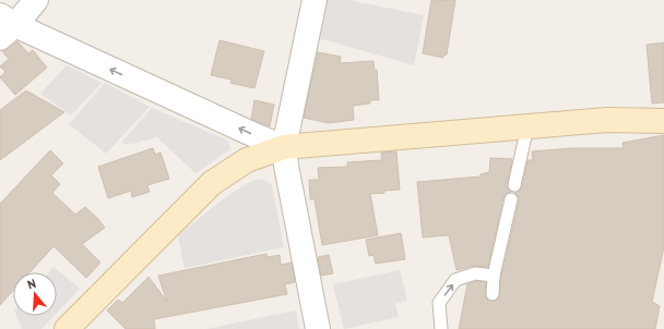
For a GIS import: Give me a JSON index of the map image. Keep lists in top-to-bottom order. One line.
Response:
{"north":"top"}
